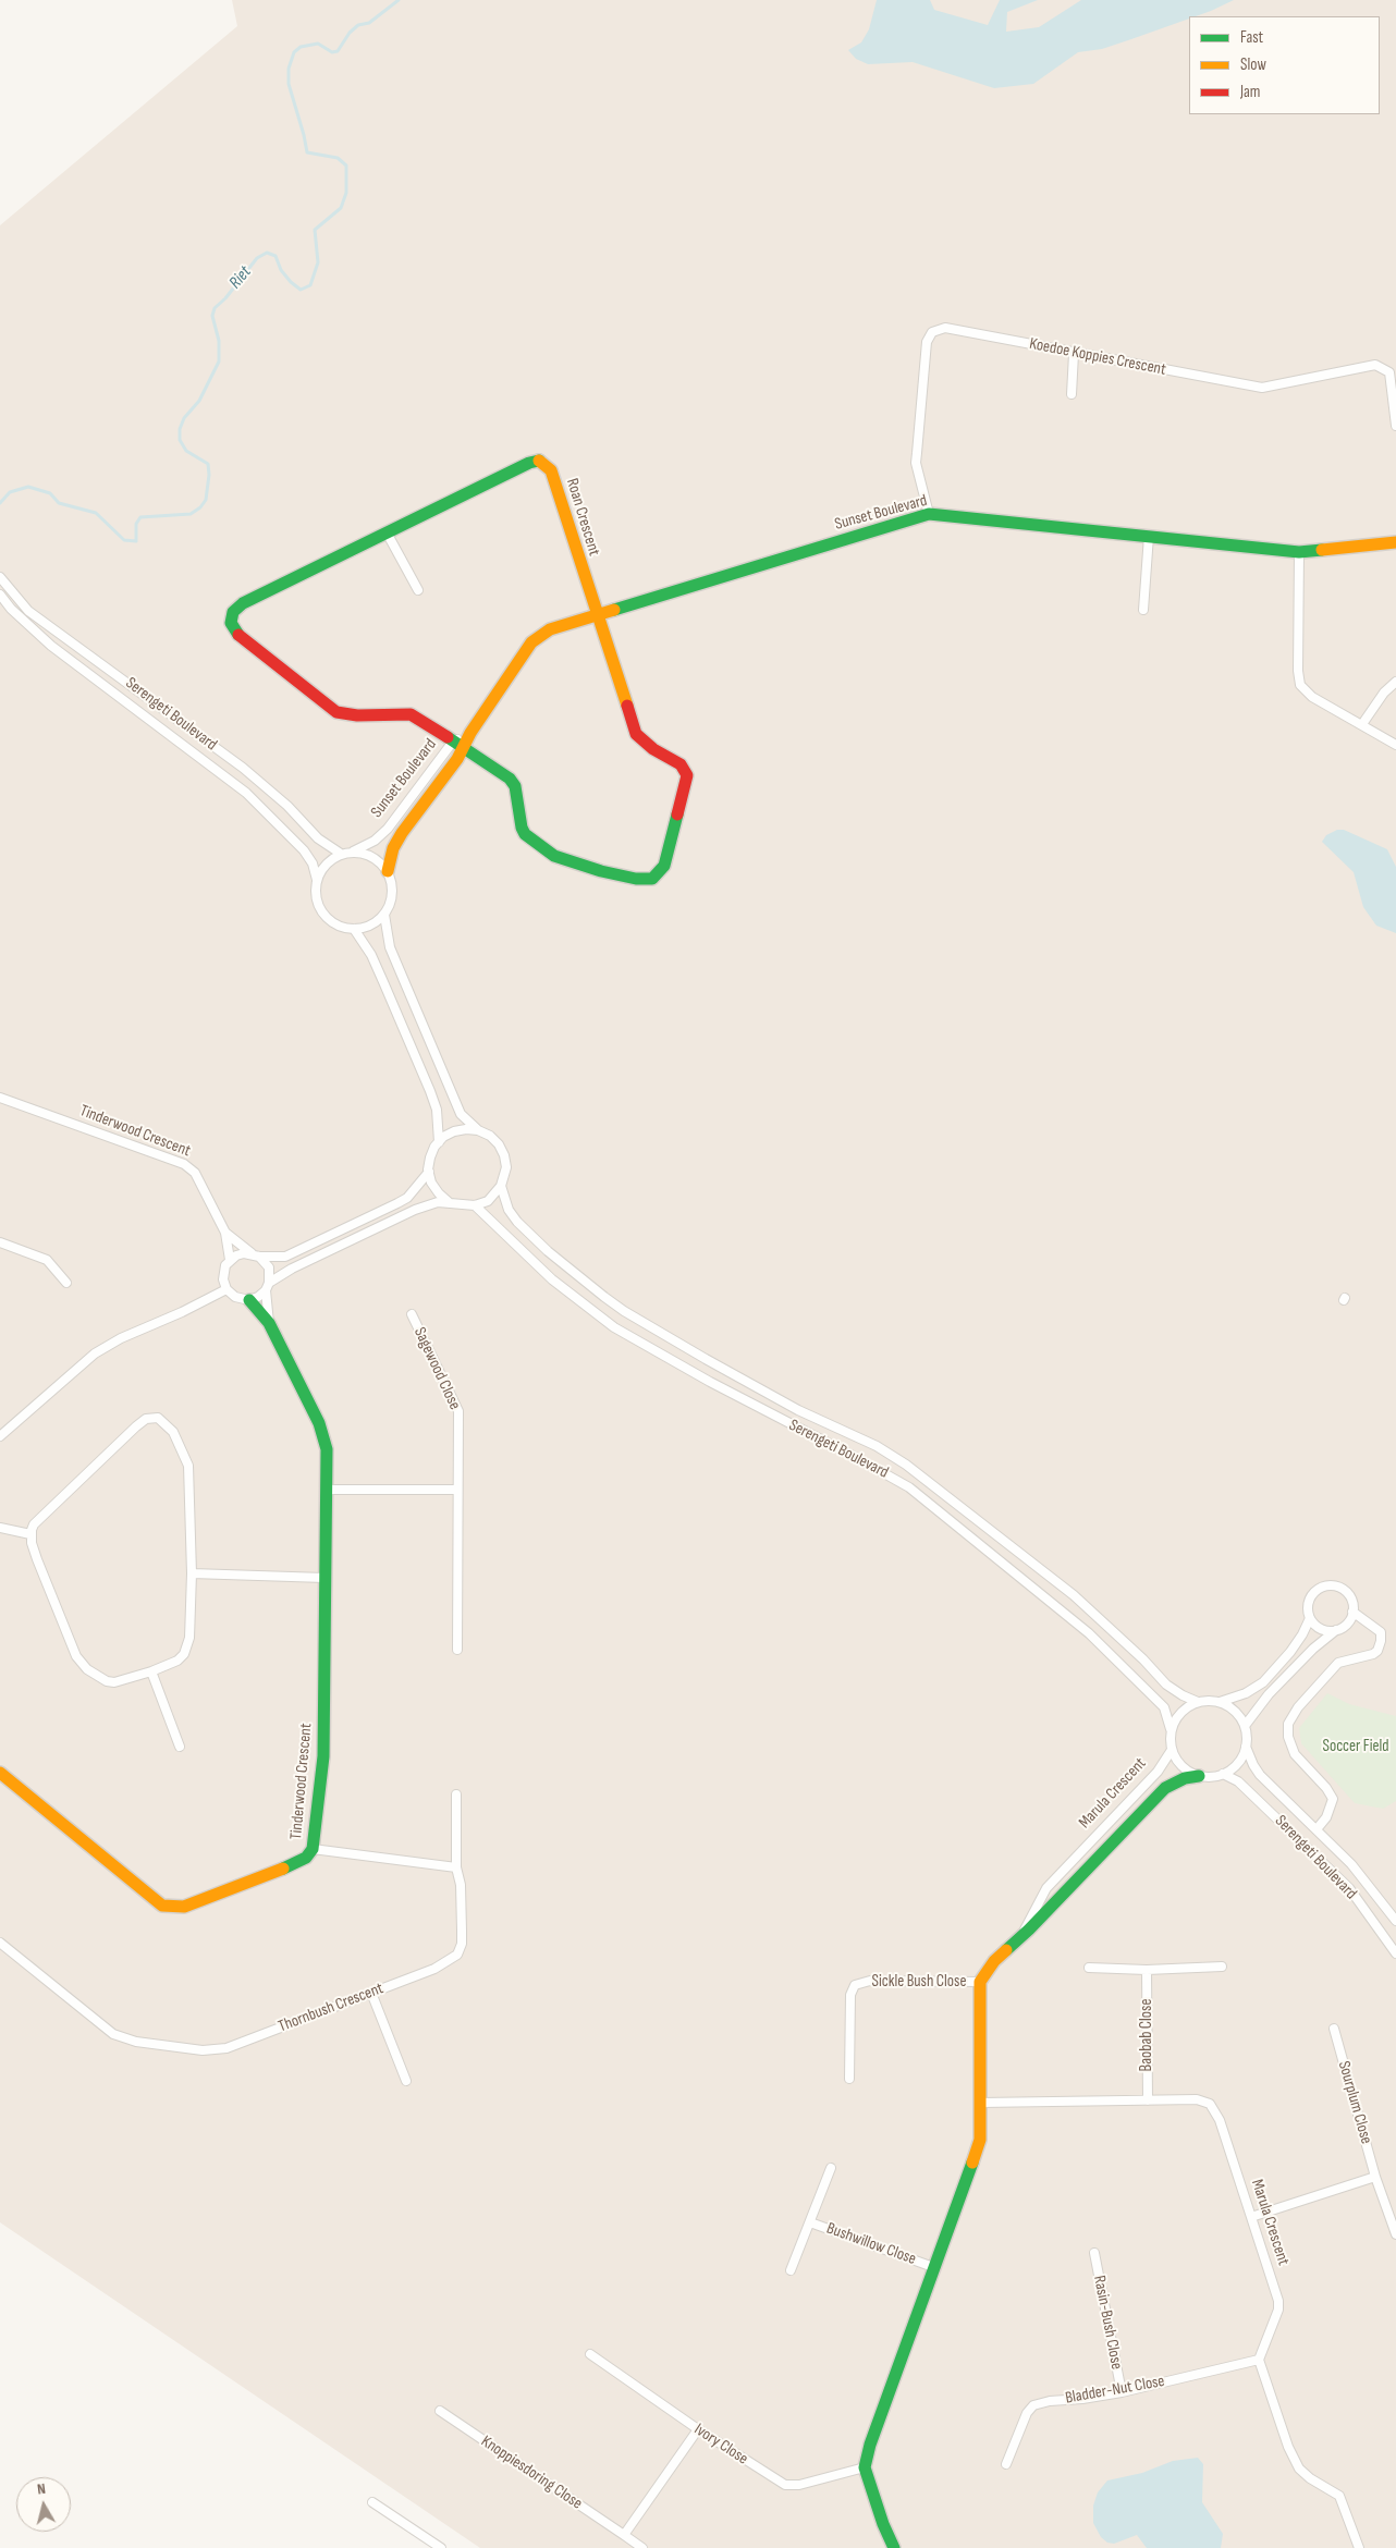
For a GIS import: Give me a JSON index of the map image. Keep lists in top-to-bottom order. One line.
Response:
{"streets":{"street":["Koedoe Koppies Crescent","Sunset Boulevard","Roan Crescent","Serengeti Boulevard","Tinderwood Crescent","Sagewood Close","Marula Crescent","Sickle Bush Close","Thornbush Crescent","Baobab Close","Sourplum Close","Bushwillow Close","Rasin-Bush Close","Bladder-Nut Close","Ivory Close","Knoppiesdoring Close"]},"crossings":[["Koedoe Koppies Crescent","Sunset Boulevard"],["Sunset Boulevard","Roan Crescent"],["Sunset Boulevard","Serengeti Boulevard"],["Serengeti Boulevard","Marula Crescent"],["Marula Crescent","Sickle Bush Close"],["Marula Crescent","Baobab Close"],["Marula Crescent","Bladder-Nut Close"],["Rasin-Bush Close","Bladder-Nut Close"]],"water":["Riet"],"parks":["Soccer Field"],"legend":["Fast","Slow","Jam"],"north":"top"}
